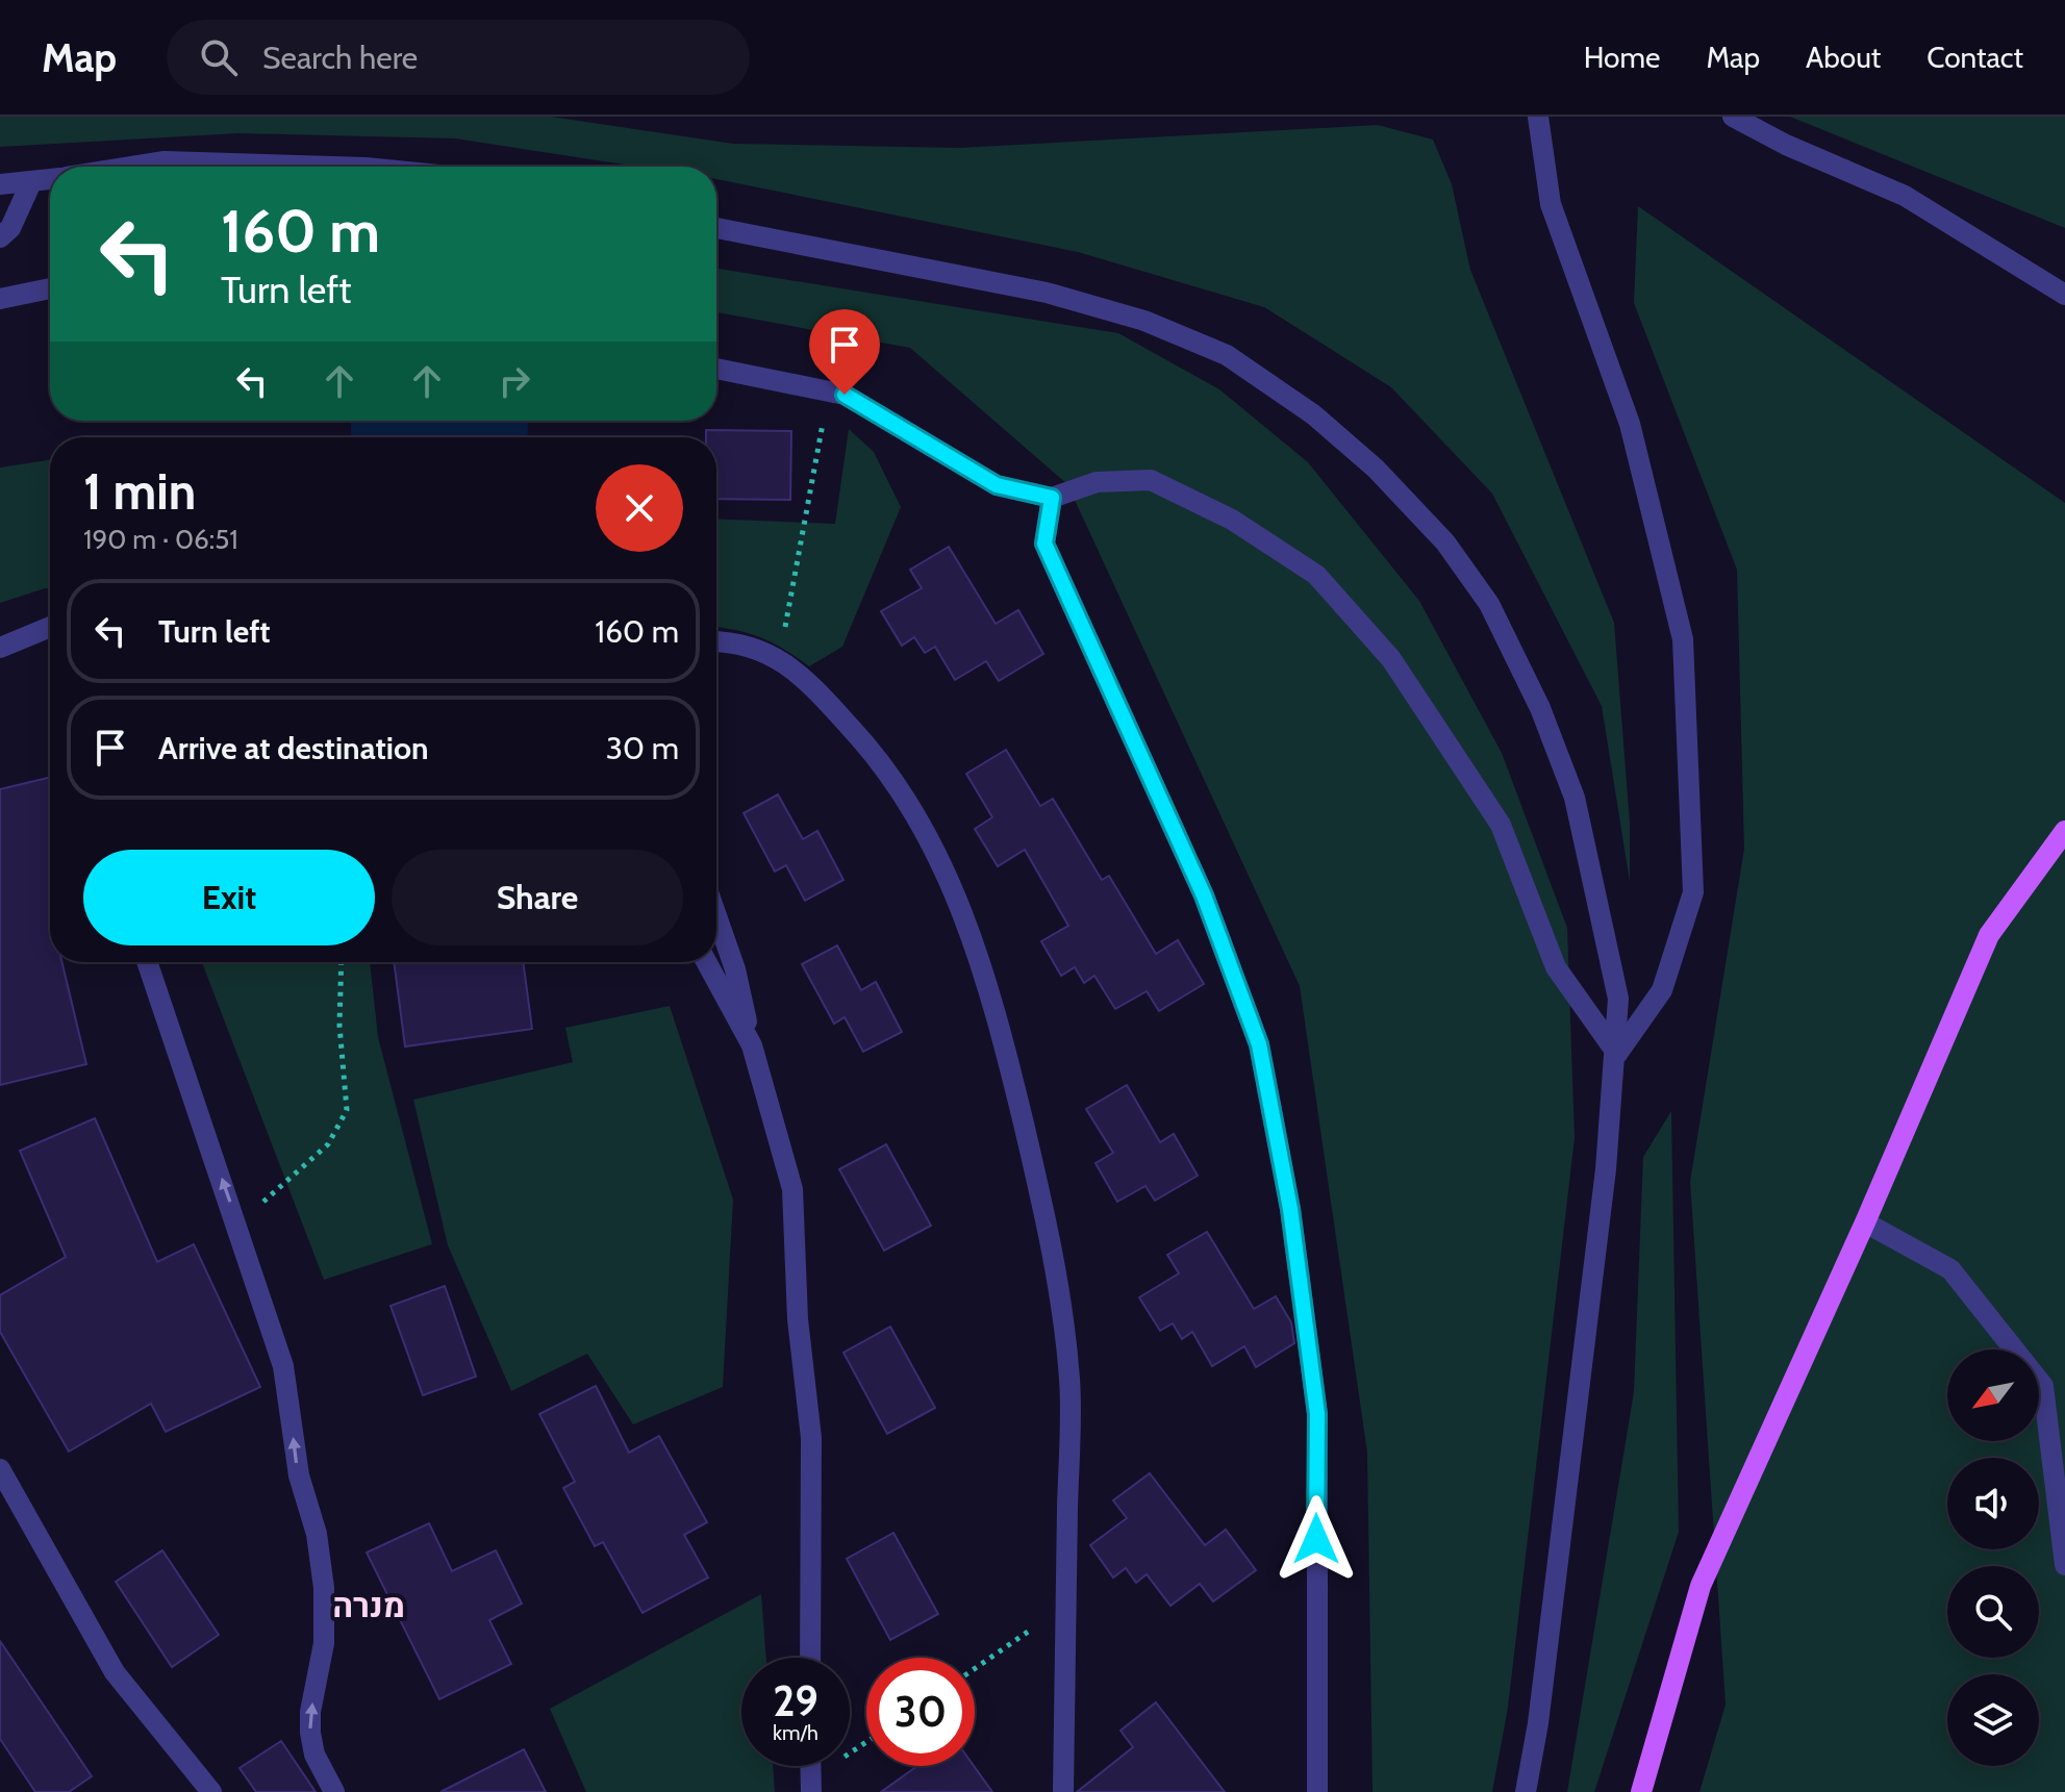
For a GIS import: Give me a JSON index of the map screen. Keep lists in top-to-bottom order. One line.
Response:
{"districts":["מנרה"],"north":"bottom left","page":{"header":"Map","search":"Search here","nav":["Home","Map","About","Contact"],"turn":["160 m","Turn left"],"heading":["1 min","190 m · 06:51"],"list":[{"name":"Turn left","value":"160 m"},{"name":"Arrive at destination","value":"30 m"}],"buttons":["Exit","Share"],"speed":"29 km/h","limit":"30"}}
